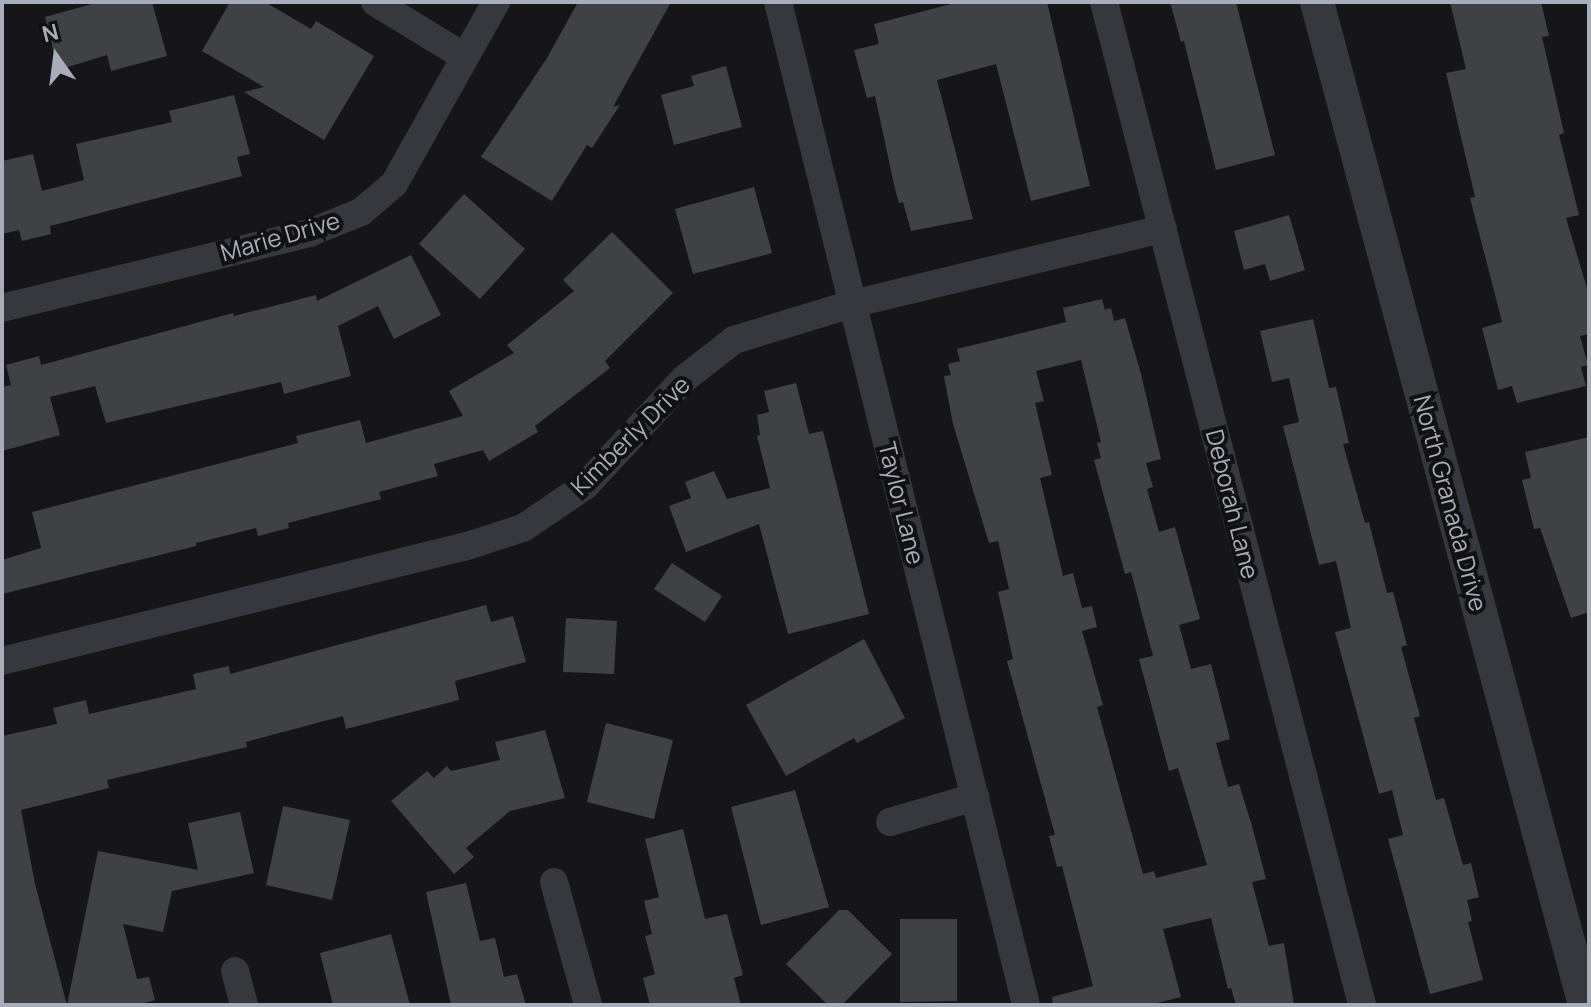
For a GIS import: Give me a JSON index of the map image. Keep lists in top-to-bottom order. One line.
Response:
{"streets":{"street":["Marie Drive","Kimberly Drive","Taylor Lane","North Granada Drive","Deborah Lane"]},"crossings":[["Kimberly Drive","Taylor Lane"],["Kimberly Drive","Deborah Lane"]],"north":"top"}
